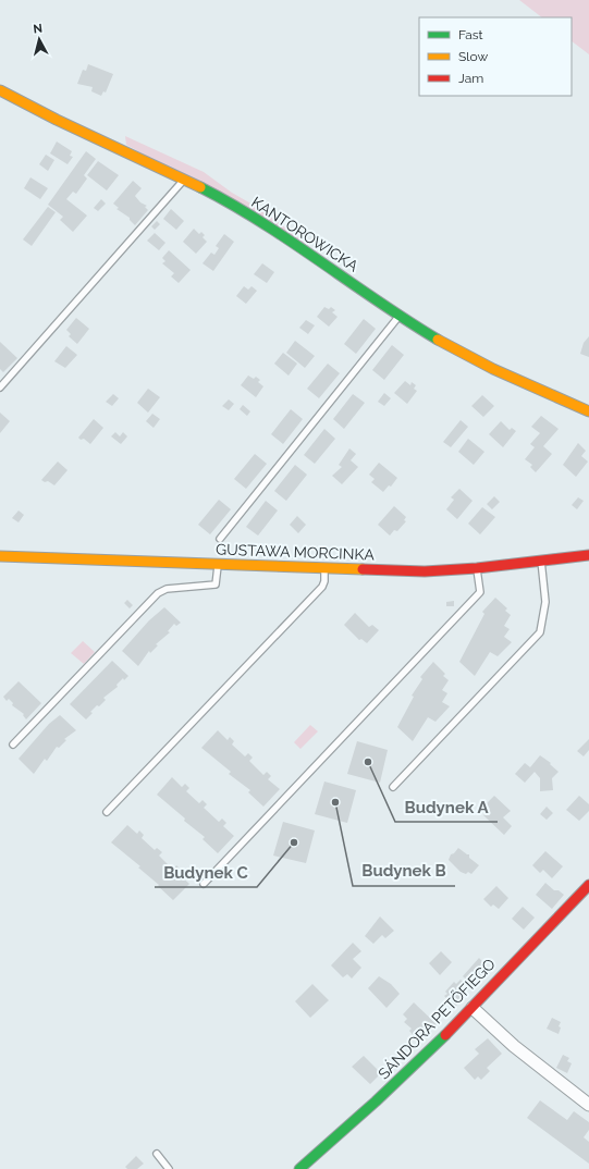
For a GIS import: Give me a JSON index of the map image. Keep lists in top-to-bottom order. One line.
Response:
{"streets":{"street":["KANTOROWICKA","GUSTAWA MORCINKA","SÁNDORA PETŐFIEGO"]},"places":["Budynek A","Budynek B","Budynek C"],"legend":["Fast","Slow","Jam"],"north":"top"}
